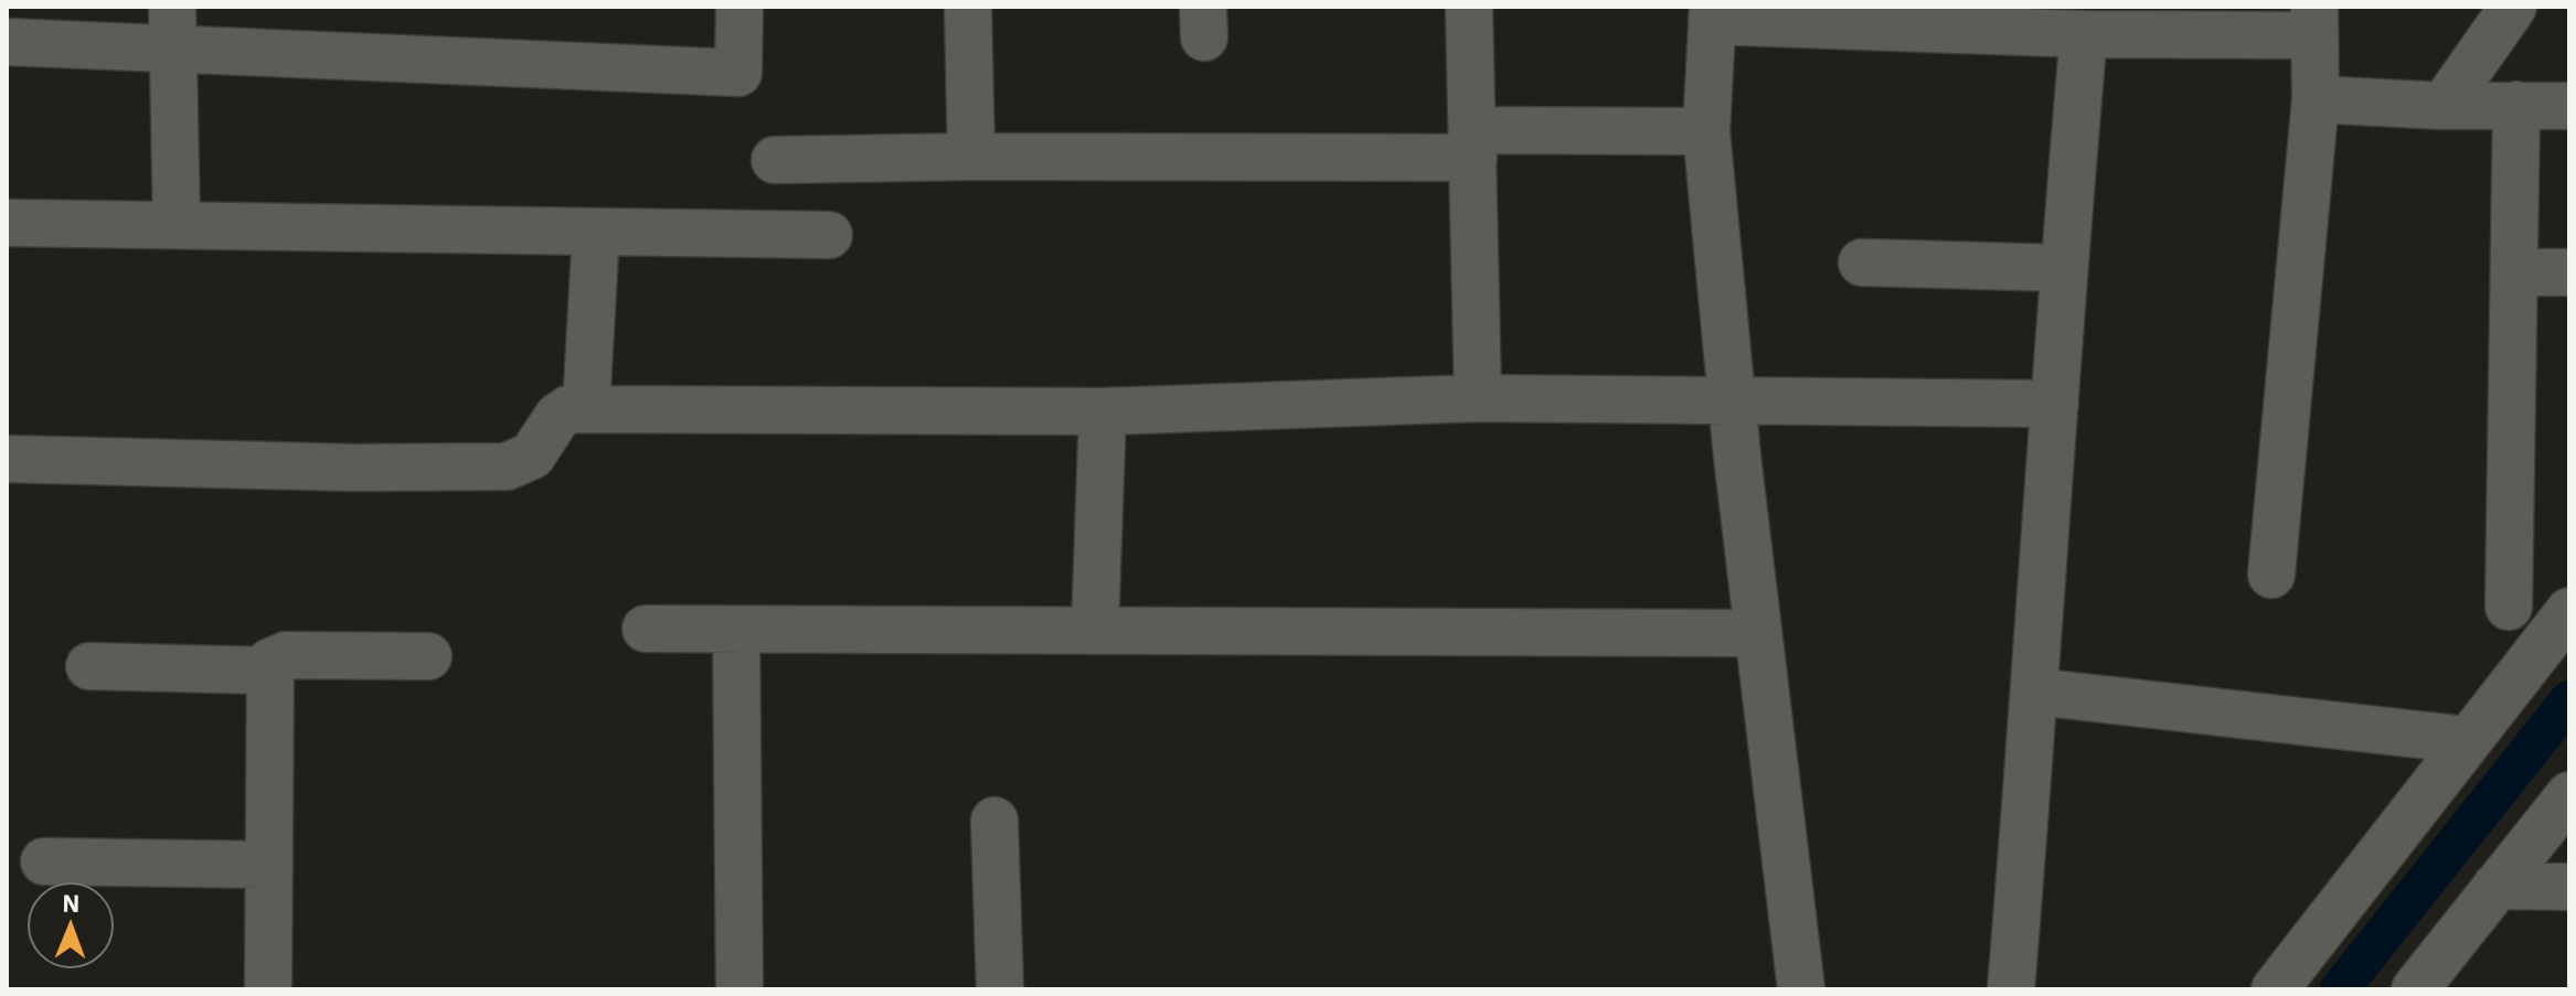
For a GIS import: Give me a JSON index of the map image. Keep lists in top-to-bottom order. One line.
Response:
{"north":"top"}
